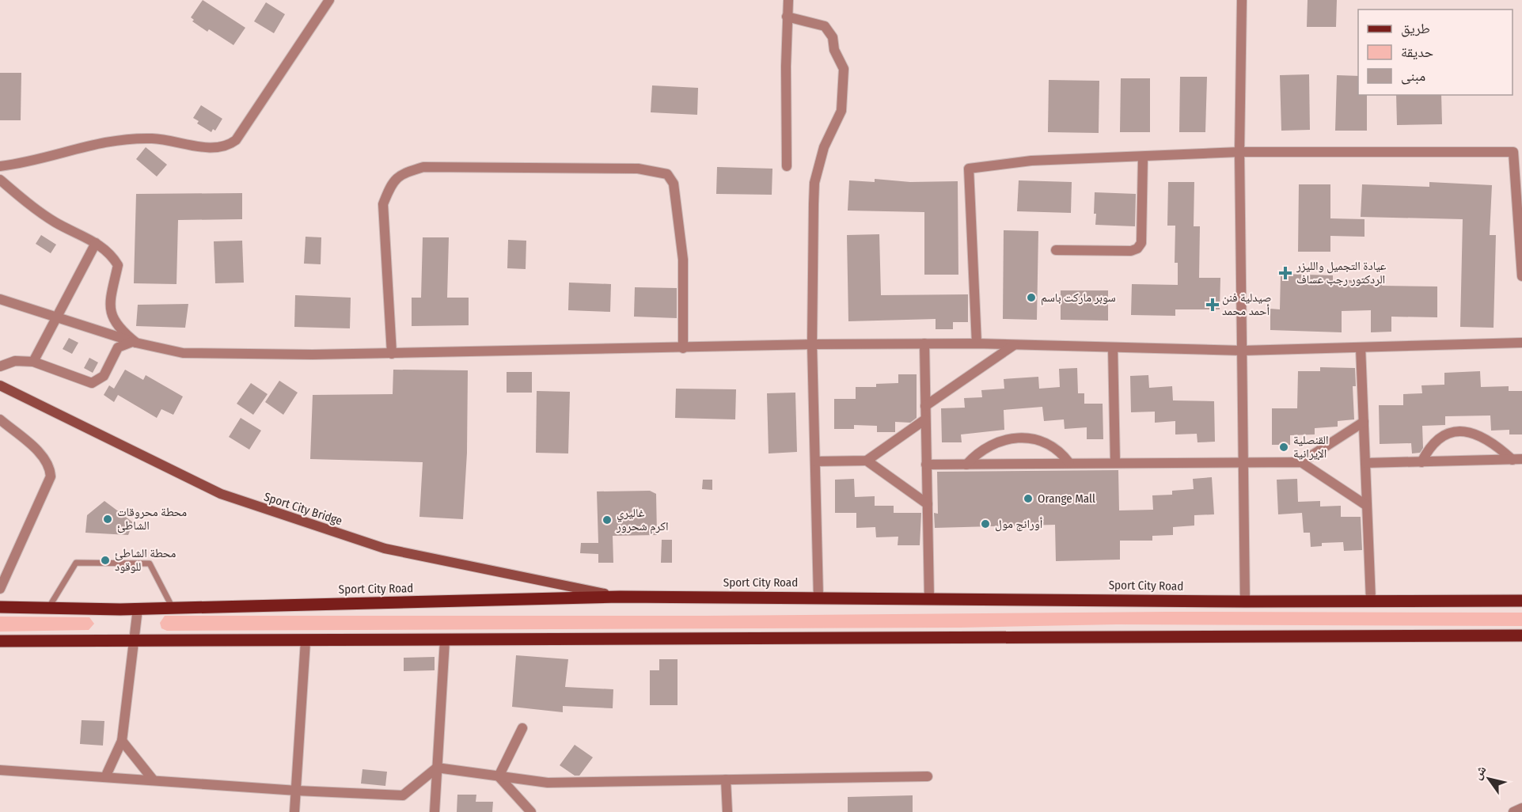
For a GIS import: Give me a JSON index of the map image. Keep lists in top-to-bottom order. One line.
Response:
{"streets":{"main road":["Sport City Bridge","Sport City Road"]},"crossings":[["Sport City Bridge","Sport City Road"]],"places":{"health":["عيادة التجميل والليزر الردكتور رجب عساف","صيدلية فنن أحمد محمد"],"other":["سوبر ماركت باسم","القنصلية الإيرانية","Orange Mall","محطة محروقات الشاطئ","غاليري اكرم شحرور","أورانج مول","محطة الشاطئ للوقود"]},"legend":["طريق","حديقة","مبنى"],"north":"top left"}
